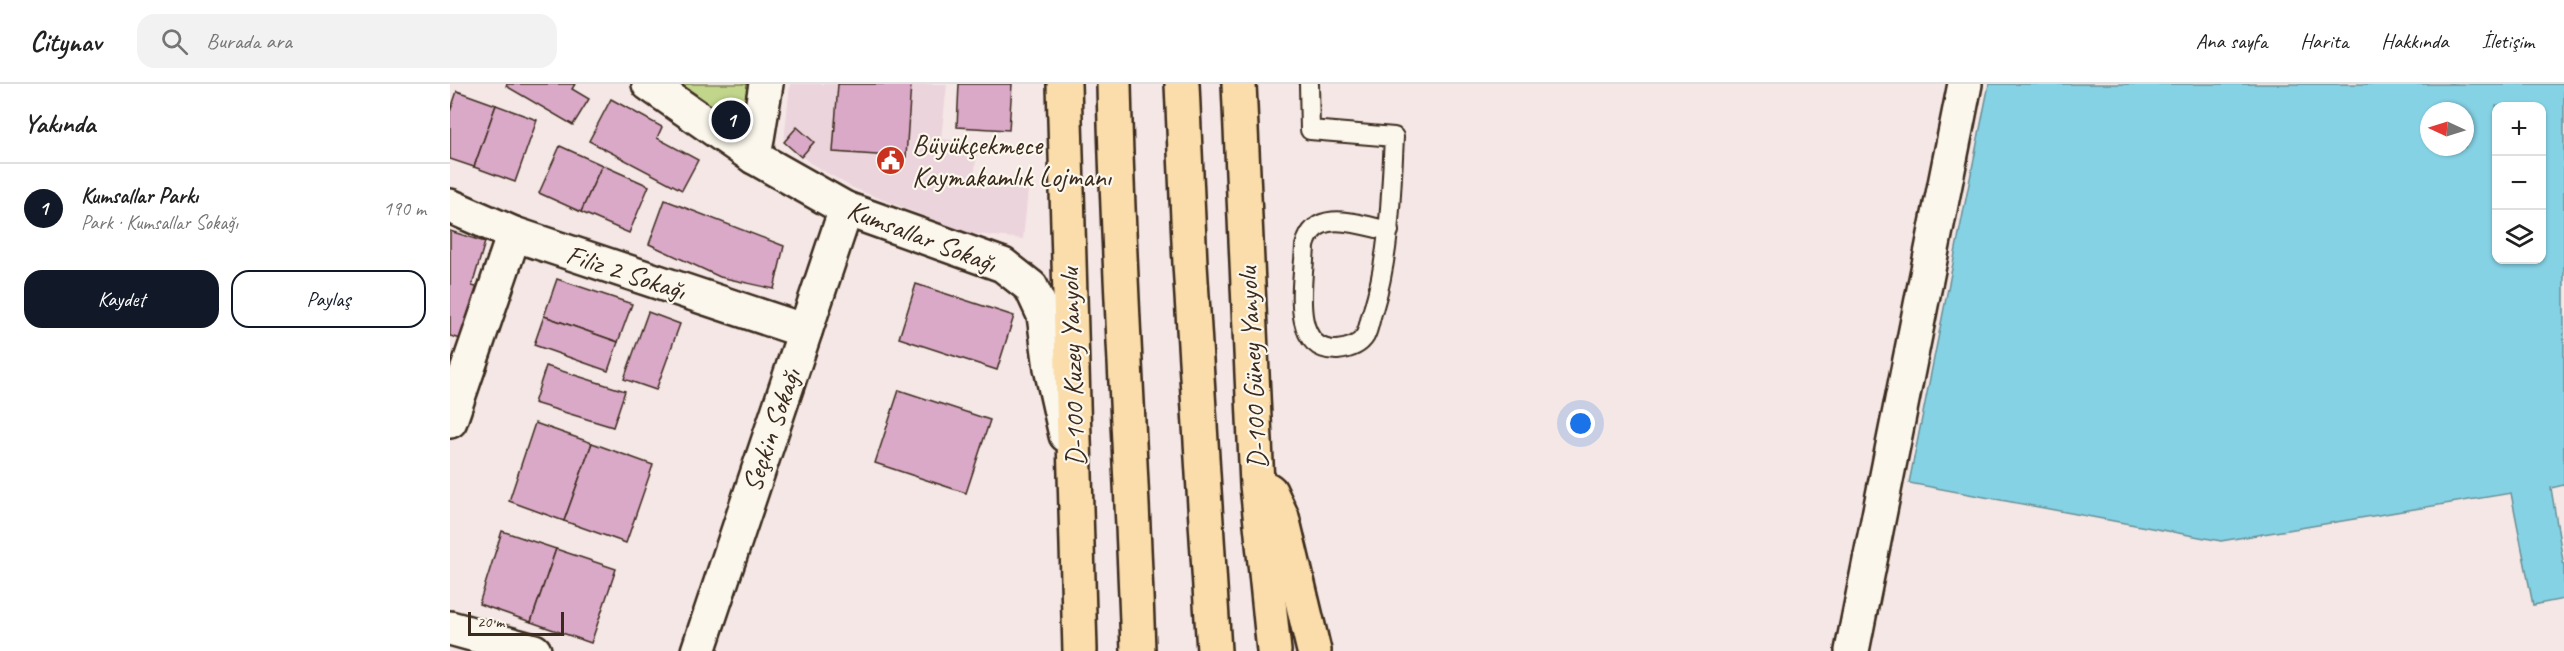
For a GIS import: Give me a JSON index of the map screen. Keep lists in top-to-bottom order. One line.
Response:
{"streets":{"main road":["D-100 Kuzey Yanyolu","D-100 Güney Yanyolu"],"street":["Kumsallar Sokağı","Filiz 2 Sokağı","Seçkin Sokağı"]},"crossings":[["Kumsallar Sokağı","D-100 Kuzey Yanyolu"],["Kumsallar Sokağı","Seçkin Sokağı"],["Filiz 2 Sokağı","Seçkin Sokağı"]],"places":{"public building":["Büyükçekmece Kaymakamlık Lojmanı"]},"scale_bar":"20 m","north":"left","page":{"header":"Citynav","search":"Burada ara","nav":["Ana sayfa","Harita","Hakkında","İletişim"],"heading":"Yakında","pins":"1","map_buttons":["+","−"],"list":[{"mark":"1","name":"Kumsallar Parkı","note":"Park · Kumsallar Sokağı","value":"190 m"}],"buttons":["Kaydet","Paylaş"],"scale":"20 m"}}
